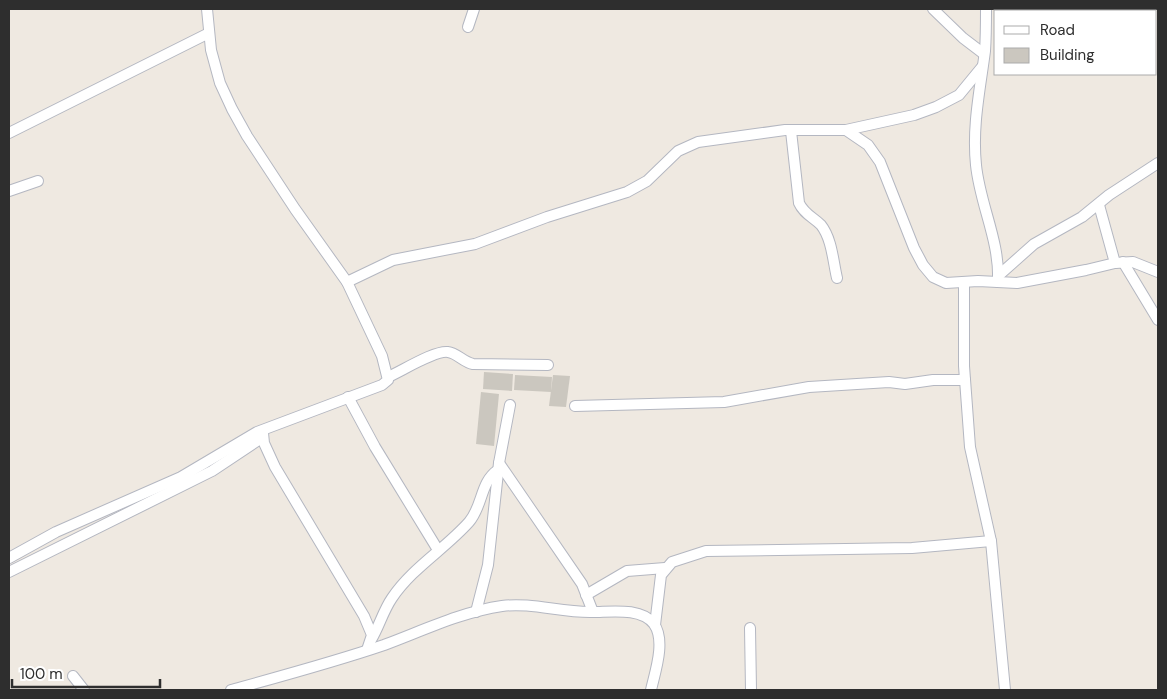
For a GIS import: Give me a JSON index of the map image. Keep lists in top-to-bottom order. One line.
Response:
{"legend":["Road","Building"],"scale_bar":"100 m"}
